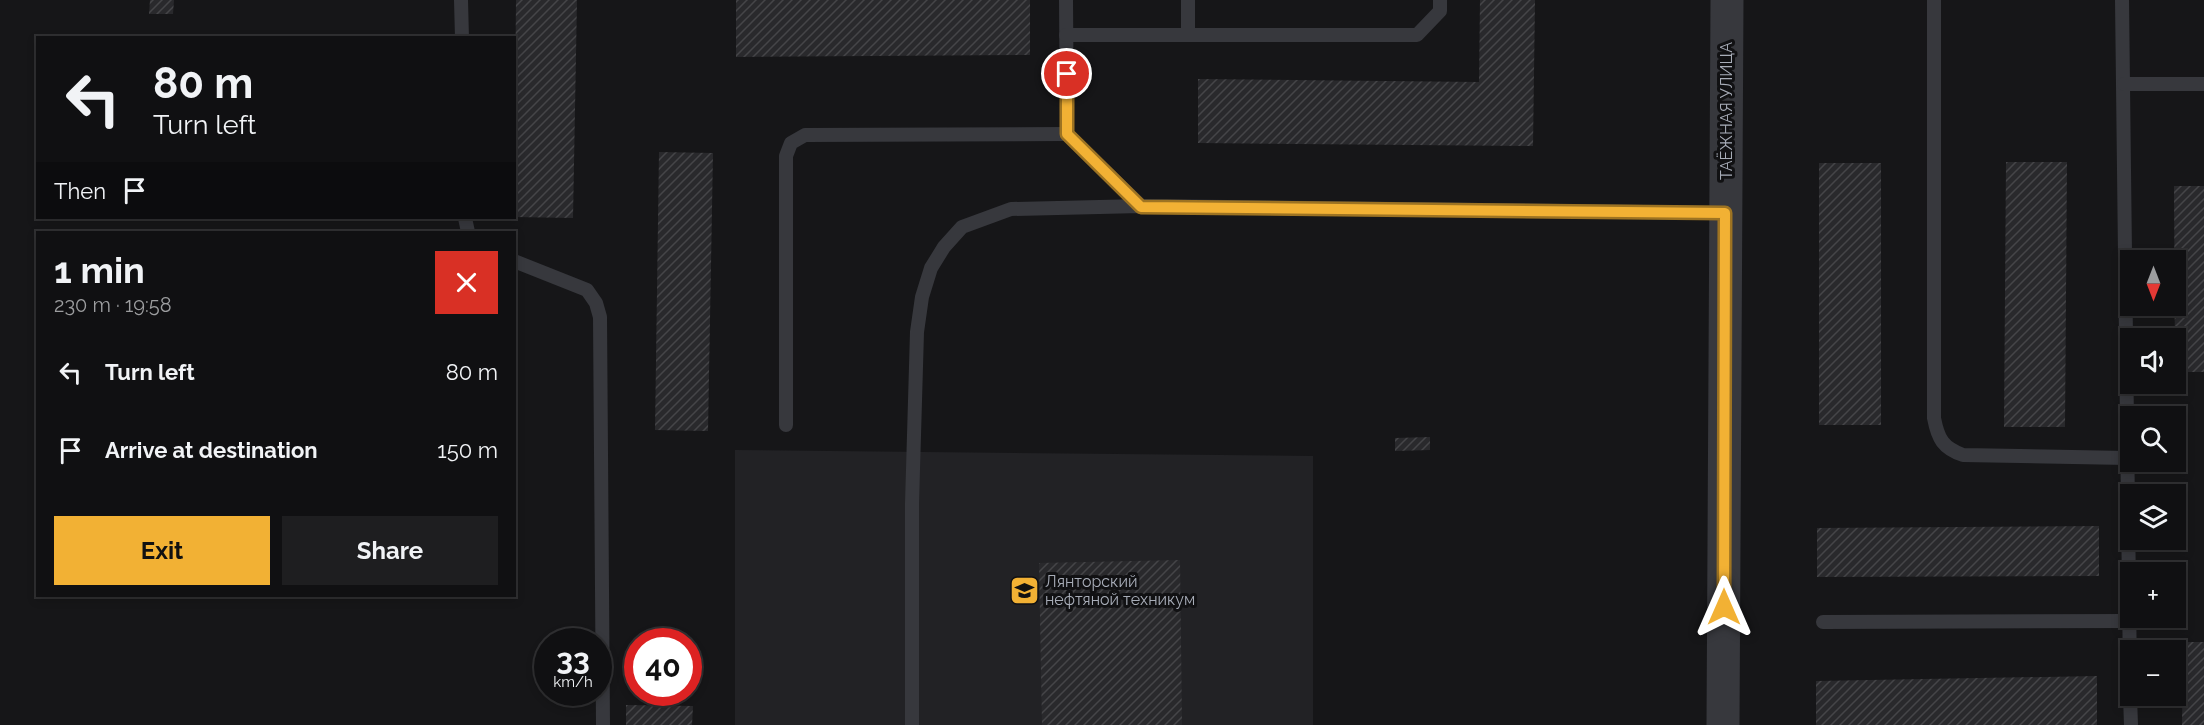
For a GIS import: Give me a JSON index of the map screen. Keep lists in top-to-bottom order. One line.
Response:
{"streets":{"street":["ТАЁЖНАЯ УЛИЦА"]},"places":{"school or university":["Лянторский нефтяной техникум"]},"north":"bottom","page":{"turn":["80 m","Turn left"],"then":"Then","heading":["1 min","230 m · 19:58"],"map_buttons":["+","−"],"list":[{"name":"Turn left","value":"80 m"},{"name":"Arrive at destination","value":"150 m"}],"buttons":["Exit","Share"],"speed":"33 km/h","limit":"40"}}
